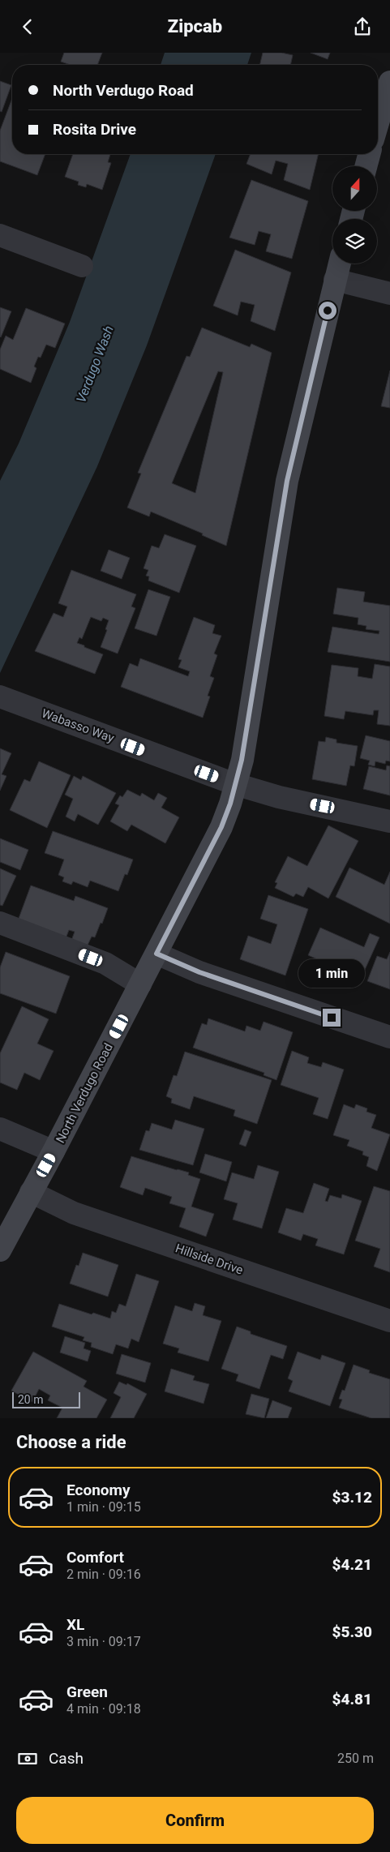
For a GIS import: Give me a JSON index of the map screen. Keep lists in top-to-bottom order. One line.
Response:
{"streets":{"main road":["North Verdugo Road"],"street":["Wabasso Way","Hillside Drive"]},"crossings":[["Wabasso Way","North Verdugo Road"],["North Verdugo Road","Hillside Drive"]],"water":["Verdugo Wash"],"scale_bar":"20 m","north":"top","page":{"header":"Zipcab","banner":["North Verdugo Road","Rosita Drive"],"bubble":"1 min","scale":"20 m","heading":"Choose a ride","list":[{"name":"Economy","note":"1 min · 09:15","value":"$3.12"},{"name":"Comfort","note":"2 min · 09:16","value":"$4.21"},{"name":"XL","note":"3 min · 09:17","value":"$5.30"},{"name":"Green","note":"4 min · 09:18","value":"$4.81"}],"pay":["Cash","250 m"],"buttons":"Confirm"}}
